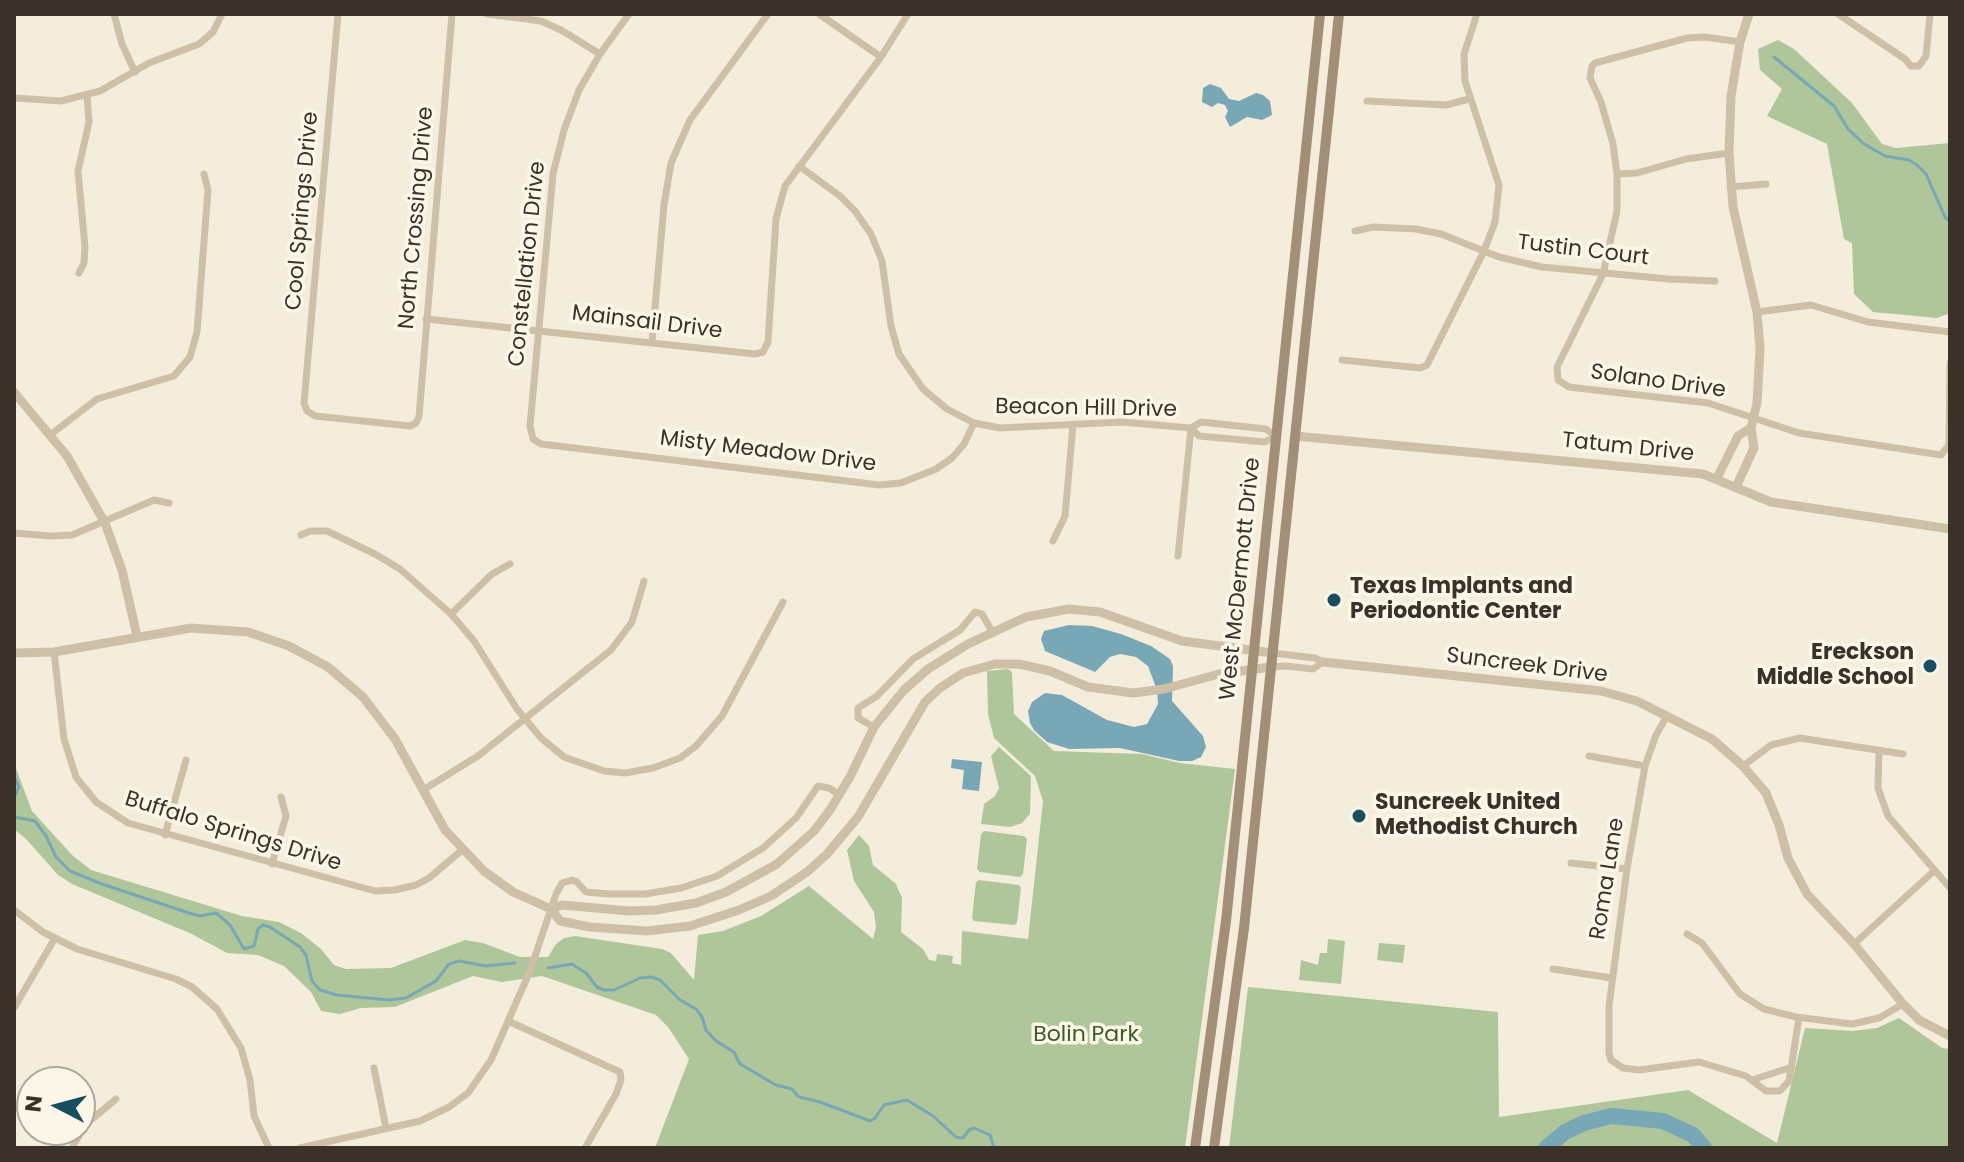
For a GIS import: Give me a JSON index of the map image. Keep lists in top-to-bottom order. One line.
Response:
{"streets":{"main road":["West McDermott Drive"],"street":["Cool Springs Drive","North Crossing Drive","Tustin Court","Constellation Drive","Mainsail Drive","Solano Drive","Beacon Hill Drive","Tatum Drive","Misty Meadow Drive","Suncreek Drive","Buffalo Springs Drive","Roma Lane"]},"crossings":[["Cool Springs Drive","North Crossing Drive"],["North Crossing Drive","Mainsail Drive"],["Tustin Court","Solano Drive"],["Constellation Drive","Mainsail Drive"],["Constellation Drive","Misty Meadow Drive"],["Mainsail Drive","Beacon Hill Drive"],["Beacon Hill Drive","Misty Meadow Drive"],["Beacon Hill Drive","West McDermott Drive"],["Tatum Drive","West McDermott Drive"],["West McDermott Drive","Suncreek Drive"],["Suncreek Drive","Roma Lane"]],"parks":["Bolin Park"],"places":["Texas Implants and Periodontic Center","Ereckson Middle School","Suncreek United Methodist Church"],"north":"left"}
